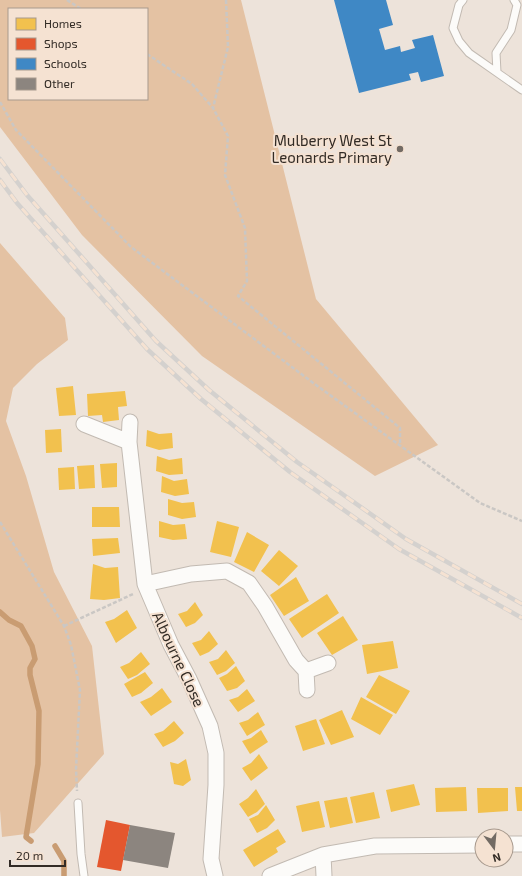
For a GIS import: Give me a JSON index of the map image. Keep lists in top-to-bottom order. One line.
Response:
{"streets":{"street":["Albourne Close"]},"places":["Mulberry West St Leonards Primary"],"legend":["Homes","Shops","Schools","Other"],"scale_bar":"20 m","north":"bottom"}
